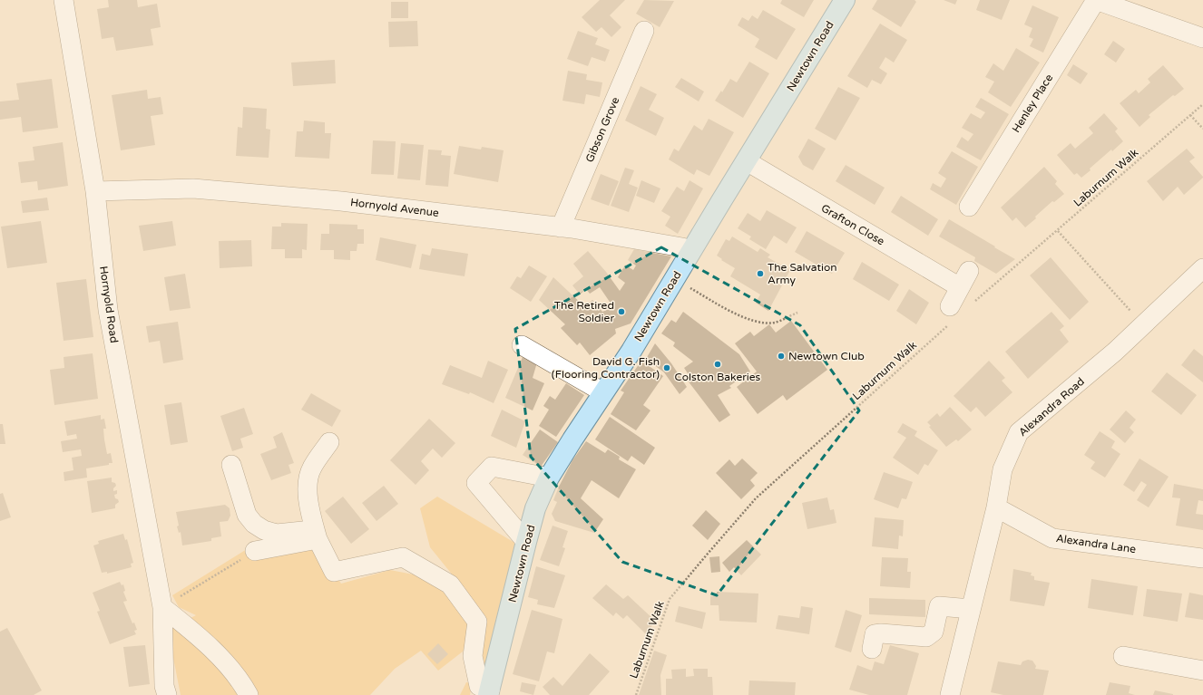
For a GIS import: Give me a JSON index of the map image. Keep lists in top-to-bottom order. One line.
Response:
{"streets":{"main road":["Newtown Road"],"street":["Henley Place","Gibson Grove","Hornyold Avenue","Grafton Close","Hornyold Road","Alexandra Road","Alexandra Lane"],"path":["Laburnum Walk"]},"crossings":[["Newtown Road","Hornyold Avenue"],["Newtown Road","Grafton Close"],["Gibson Grove","Hornyold Avenue"],["Hornyold Avenue","Hornyold Road"],["Alexandra Road","Alexandra Lane"]],"places":["The Salvation Army","The Retired Soldier","Newtown Club","Colston Bakeries","David G. Fish (Flooring Contractor)"]}
